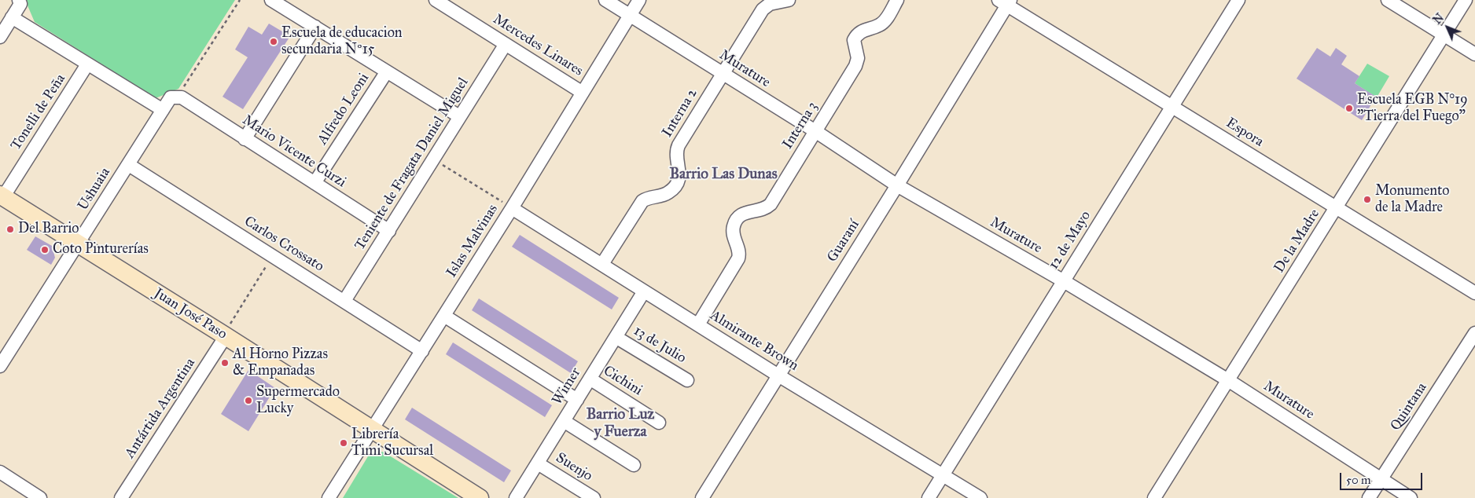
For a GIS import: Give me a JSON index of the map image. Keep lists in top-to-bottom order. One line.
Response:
{"streets":{"main road":["Juan José Paso"],"street":["Mercedes Linares","Murature","Alfredo Leoni","Tonelli de Peña","Interna 2","Interna 3","Espora","Mario Vicente Curzi","Teniente de Fragata Daniel Miguel","Ushuaia","12 de Mayo","Islas Malvinas","Guaraní","De la Madre","Carlos Crossato","Almirante Brown","13 de Julio","Cichini","Wimer","Quintana","Antártida Argentina","Suenjo"]},"crossings":[["Mercedes Linares","Teniente de Fragata Daniel Miguel"],["Mercedes Linares","Islas Malvinas"],["Murature","Interna 2"],["Murature","Interna 3"],["Murature","12 de Mayo"],["Murature","Islas Malvinas"],["Murature","Guaraní"],["Murature","De la Madre"],["Murature","Quintana"],["Alfredo Leoni","Mario Vicente Curzi"],["Tonelli de Peña","Juan José Paso"],["Interna 2","Almirante Brown"],["Interna 3","Almirante Brown"],["Espora","12 de Mayo"],["Espora","Guaraní"],["Espora","De la Madre"],["Mario Vicente Curzi","Teniente de Fragata Daniel Miguel"],["Mario Vicente Curzi","Ushuaia"],["Teniente de Fragata Daniel Miguel","Carlos Crossato"],["Ushuaia","Carlos Crossato"],["Ushuaia","Juan José Paso"],["12 de Mayo","Almirante Brown"],["Islas Malvinas","Carlos Crossato"],["Islas Malvinas","Juan José Paso"],["Islas Malvinas","Almirante Brown"],["Guaraní","Almirante Brown"],["Juan José Paso","Antártida Argentina"],["Almirante Brown","Wimer"],["13 de Julio","Wimer"],["Cichini","Wimer"],["Wimer","Suenjo"]],"districts":["Barrio Las Dunas","Barrio Luz y Fuerza"],"places":["Escuela de educacion secundaria Nº15","Escuela EGB N°19 \"Tierra del Fuego\"","Monumento de la Madre","Del Barrio","Coto Pinturerías","Al Horno Pizzas & Empanadas","Supermercado Lucky","Librería Timi Sucursal"],"scale_bar":"50 m","north":"top left"}
